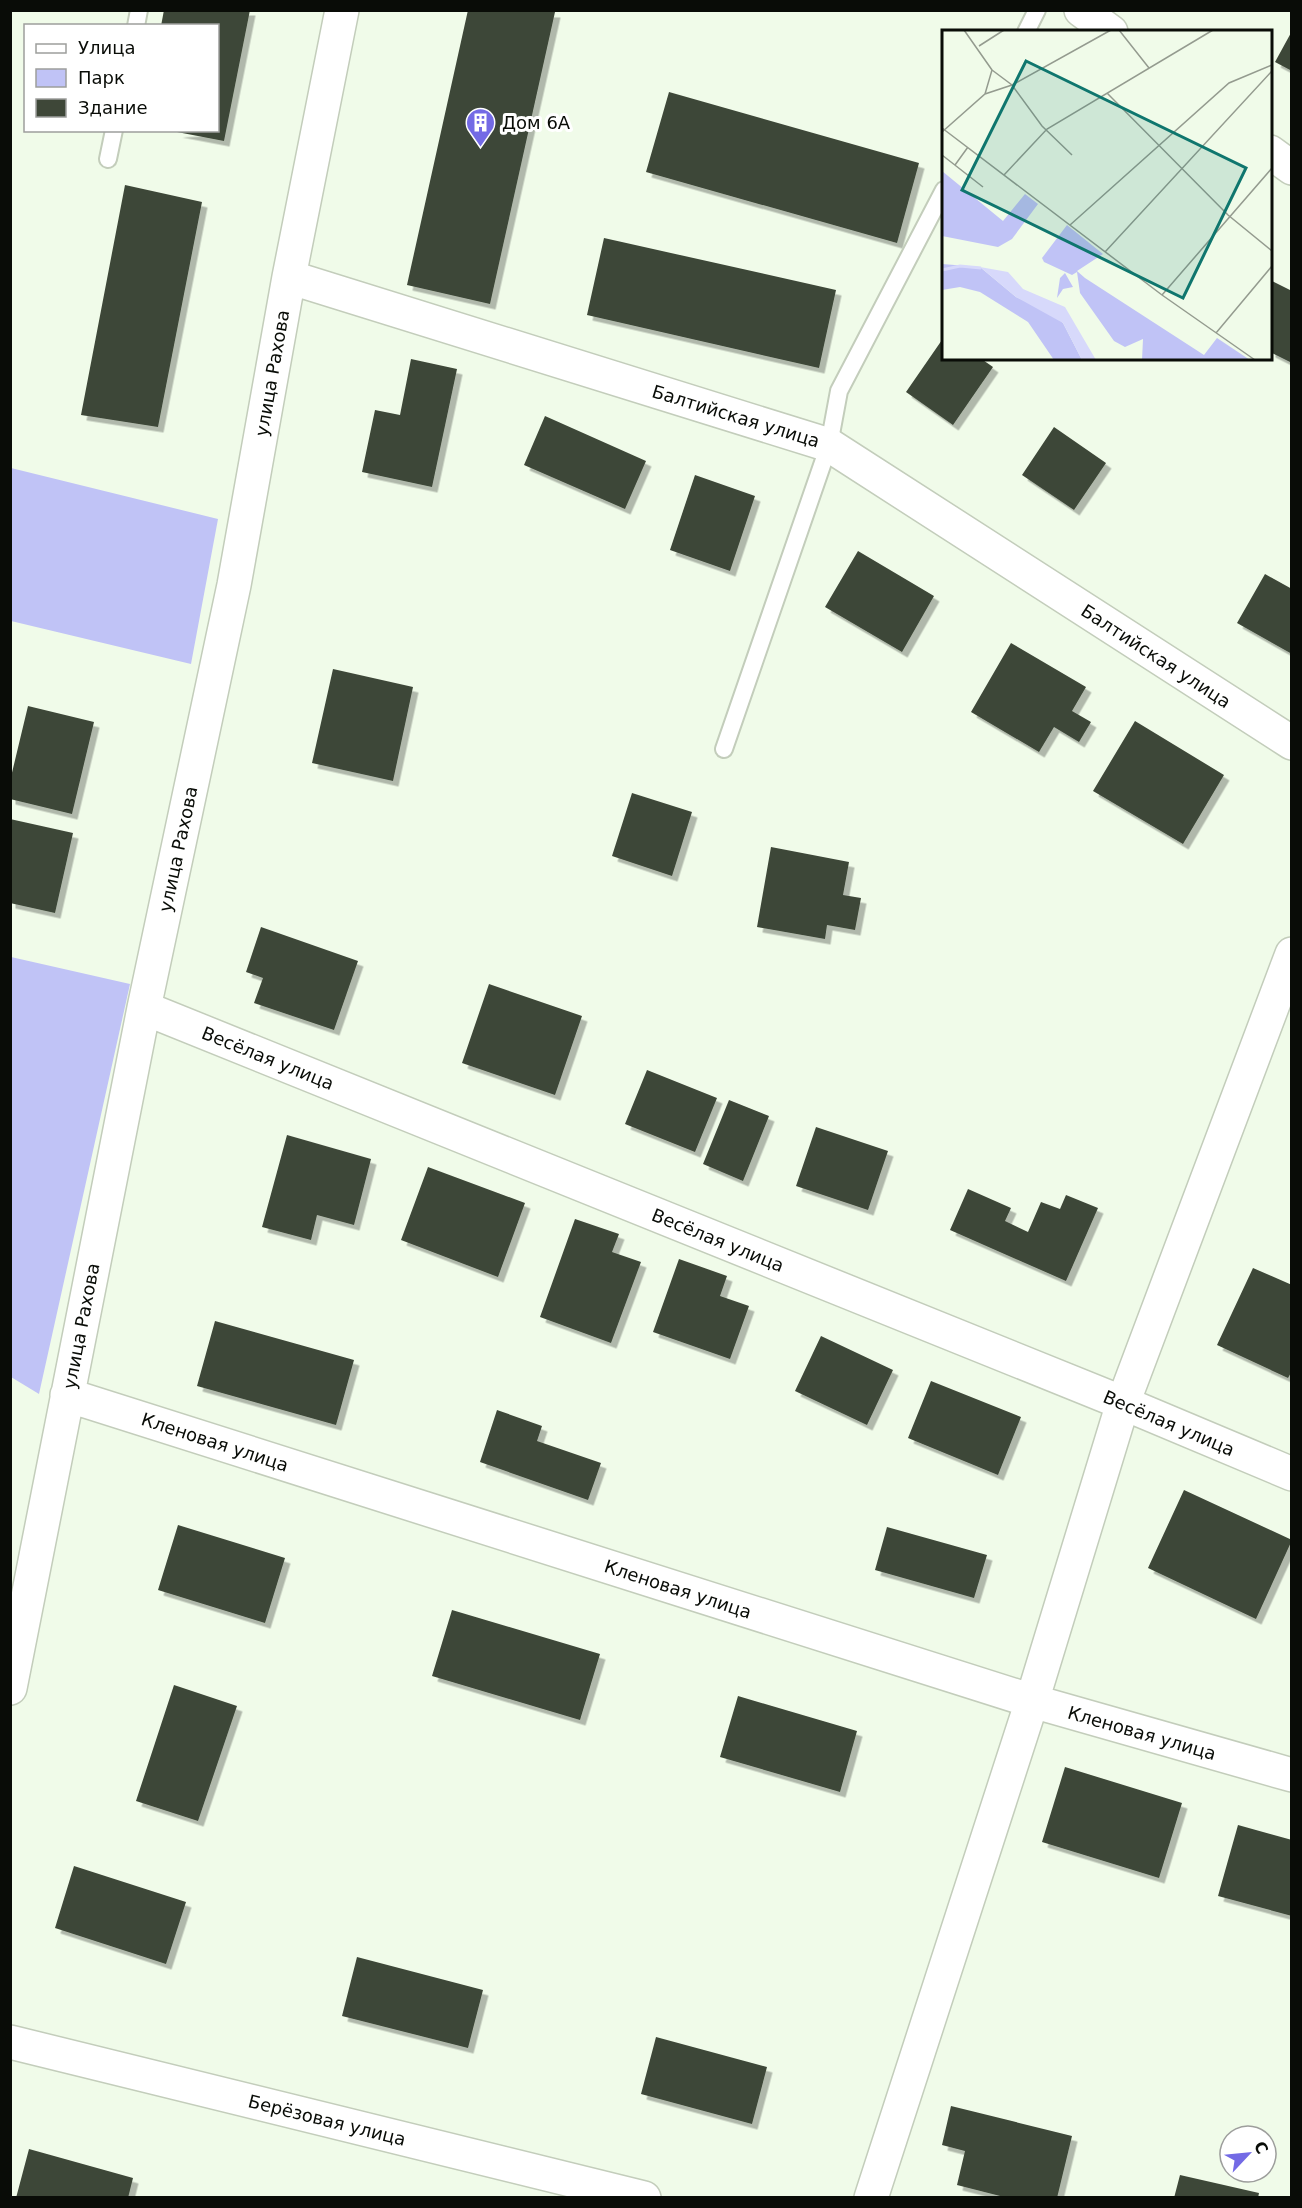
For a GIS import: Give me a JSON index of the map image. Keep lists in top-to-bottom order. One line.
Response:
{"streets":{"street":["улица Рахова","Балтийская улица","Весёлая улица","Кленовая улица","Берёзовая улица"]},"crossings":[["улица Рахова","Балтийская улица"],["улица Рахова","Весёлая улица"],["улица Рахова","Кленовая улица"]],"places":{"building":["Дом 6А"]},"legend":["Улица","Парк","Здание"],"north":"top right"}
